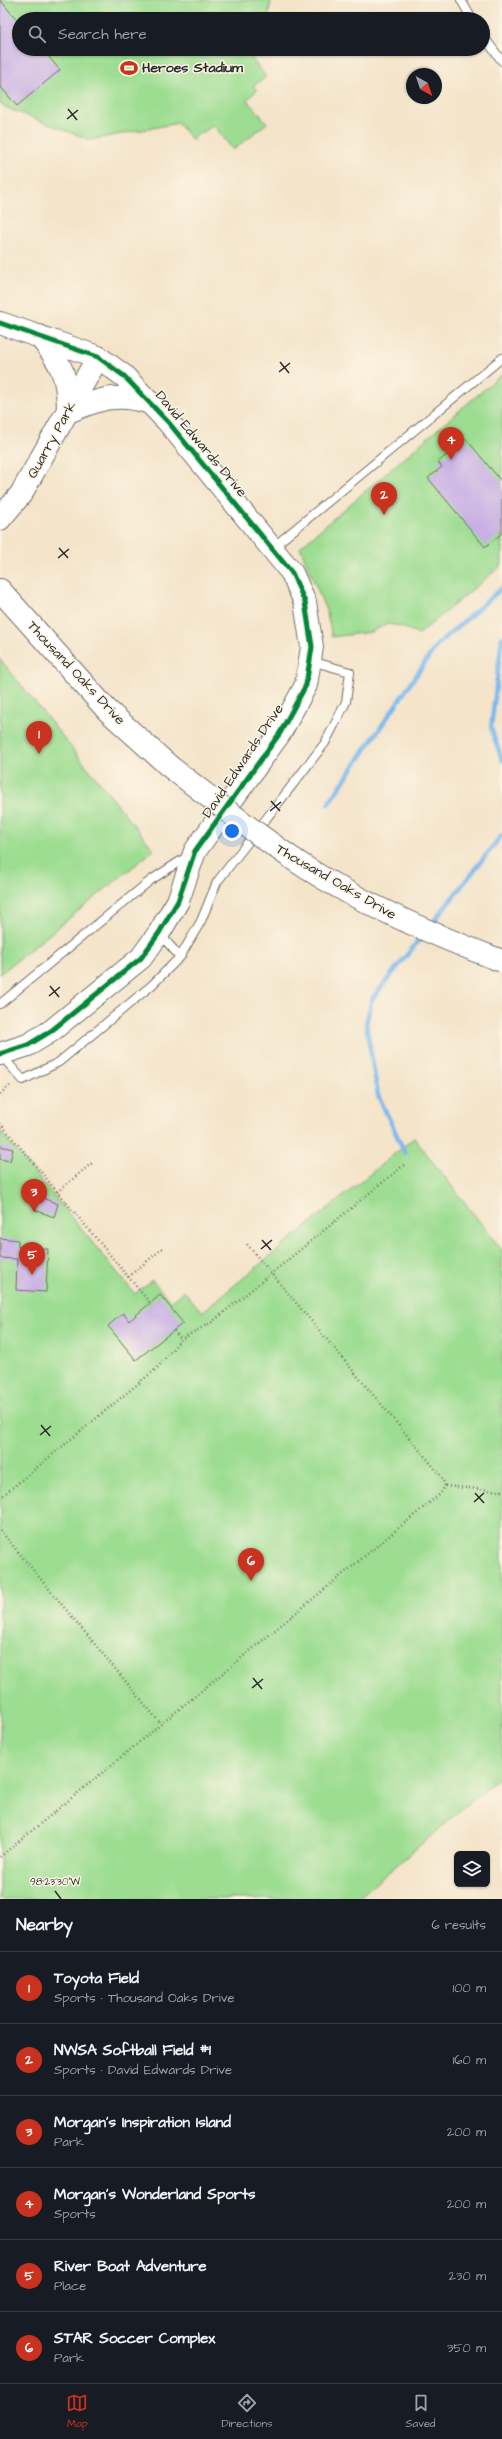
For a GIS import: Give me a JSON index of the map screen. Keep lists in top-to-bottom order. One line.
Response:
{"streets":{"street":["Quarry Park","David Edwards Drive","Thousand Oaks Drive"]},"crossings":[["Quarry Park","David Edwards Drive"]],"places":{"sports":["Heroes Stadium"]},"north":"bottom right","page":{"search":"Search here","pins":["4","2","1","3","5","6"],"heading":["Nearby","6 results"],"list":[{"mark":"1","name":"Toyota Field","note":"Sports · Thousand Oaks Drive","value":"100 m"},{"mark":"2","name":"NWSA Softball Field #1","note":"Sports · David Edwards Drive","value":"160 m"},{"mark":"3","name":"Morgan's Inspiration Island","note":"Park","value":"200 m"},{"mark":"4","name":"Morgan’s Wonderland Sports","note":"Sports","value":"200 m"},{"mark":"5","name":"River Boat Adventure","note":"Place","value":"230 m"},{"mark":"6","name":"STAR Soccer Complex","note":"Park","value":"350 m"}],"nav":["Map","Directions","Saved"]},"coordinates":["98°23'30\"W"]}
